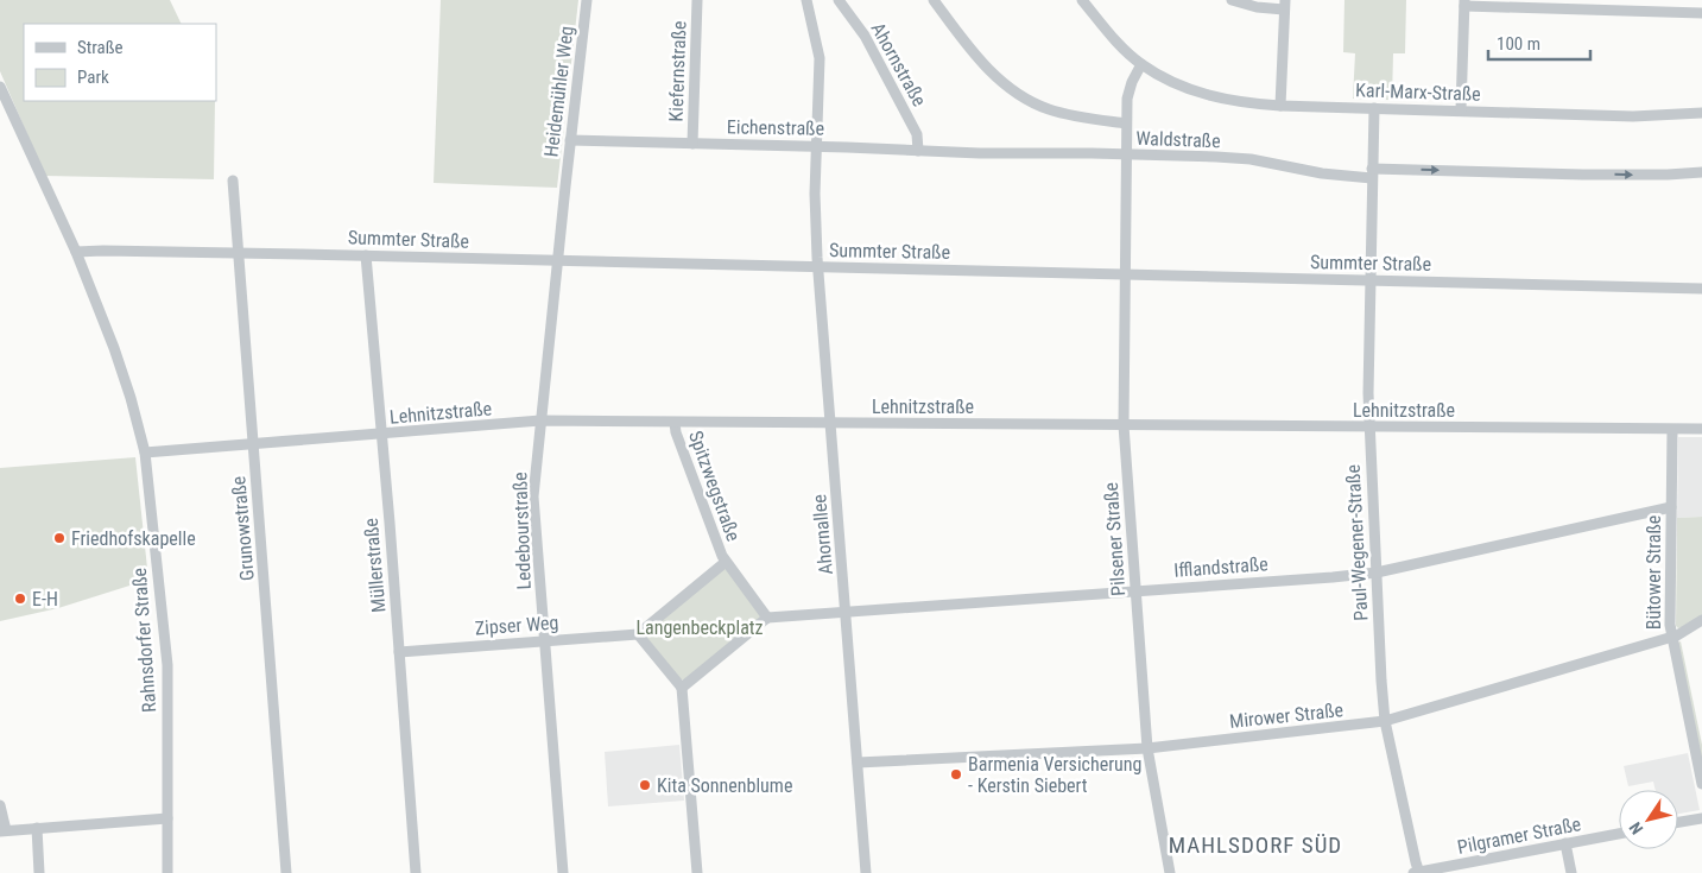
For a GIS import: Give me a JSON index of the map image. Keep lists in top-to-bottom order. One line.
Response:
{"streets":{"street":["Ahornstraße","Kiefernstraße","Heidemühler Weg","Karl-Marx-Straße","Eichenstraße","Waldstraße","Summter Straße","Lehnitzstraße","Spitzwegstraße","Grunowstraße","Ledebourstraße","Ahornallee","Pilsener Straße","Paul-Wegener-Straße","Müllerstraße","Ifflandstraße","Bütower Straße","Zipser Weg","Rahnsdorfer Straße","Mirower Straße","Pilgramer Straße"]},"crossings":[["Ahornstraße","Eichenstraße"],["Kiefernstraße","Eichenstraße"],["Heidemühler Weg","Eichenstraße"],["Heidemühler Weg","Ledebourstraße"],["Karl-Marx-Straße","Pilsener Straße"],["Karl-Marx-Straße","Paul-Wegener-Straße"],["Eichenstraße","Waldstraße"],["Eichenstraße","Ahornallee"],["Waldstraße","Pilsener Straße"],["Waldstraße","Paul-Wegener-Straße"],["Summter Straße","Grunowstraße"],["Summter Straße","Ledebourstraße"],["Summter Straße","Ahornallee"],["Summter Straße","Pilsener Straße"],["Summter Straße","Paul-Wegener-Straße"],["Summter Straße","Müllerstraße"],["Summter Straße","Rahnsdorfer Straße"],["Lehnitzstraße","Spitzwegstraße"],["Lehnitzstraße","Grunowstraße"],["Lehnitzstraße","Ledebourstraße"],["Lehnitzstraße","Ahornallee"],["Lehnitzstraße","Pilsener Straße"],["Lehnitzstraße","Paul-Wegener-Straße"],["Lehnitzstraße","Müllerstraße"],["Lehnitzstraße","Bütower Straße"],["Lehnitzstraße","Rahnsdorfer Straße"],["Ledebourstraße","Zipser Weg"],["Ahornallee","Ifflandstraße"],["Ahornallee","Mirower Straße"],["Pilsener Straße","Ifflandstraße"],["Pilsener Straße","Mirower Straße"],["Paul-Wegener-Straße","Ifflandstraße"],["Paul-Wegener-Straße","Mirower Straße"],["Paul-Wegener-Straße","Pilgramer Straße"],["Müllerstraße","Zipser Weg"],["Ifflandstraße","Bütower Straße"],["Bütower Straße","Mirower Straße"]],"one_way":["Waldstraße"],"districts":["MAHLSDORF SÜD"],"parks":["Langenbeckplatz"],"places":["Friedhofskapelle","E-H","Barmenia Versicherung - Kerstin Siebert","Kita Sonnenblume"],"legend":["Straße","Park"],"scale_bar":"100 m","north":"bottom left"}
